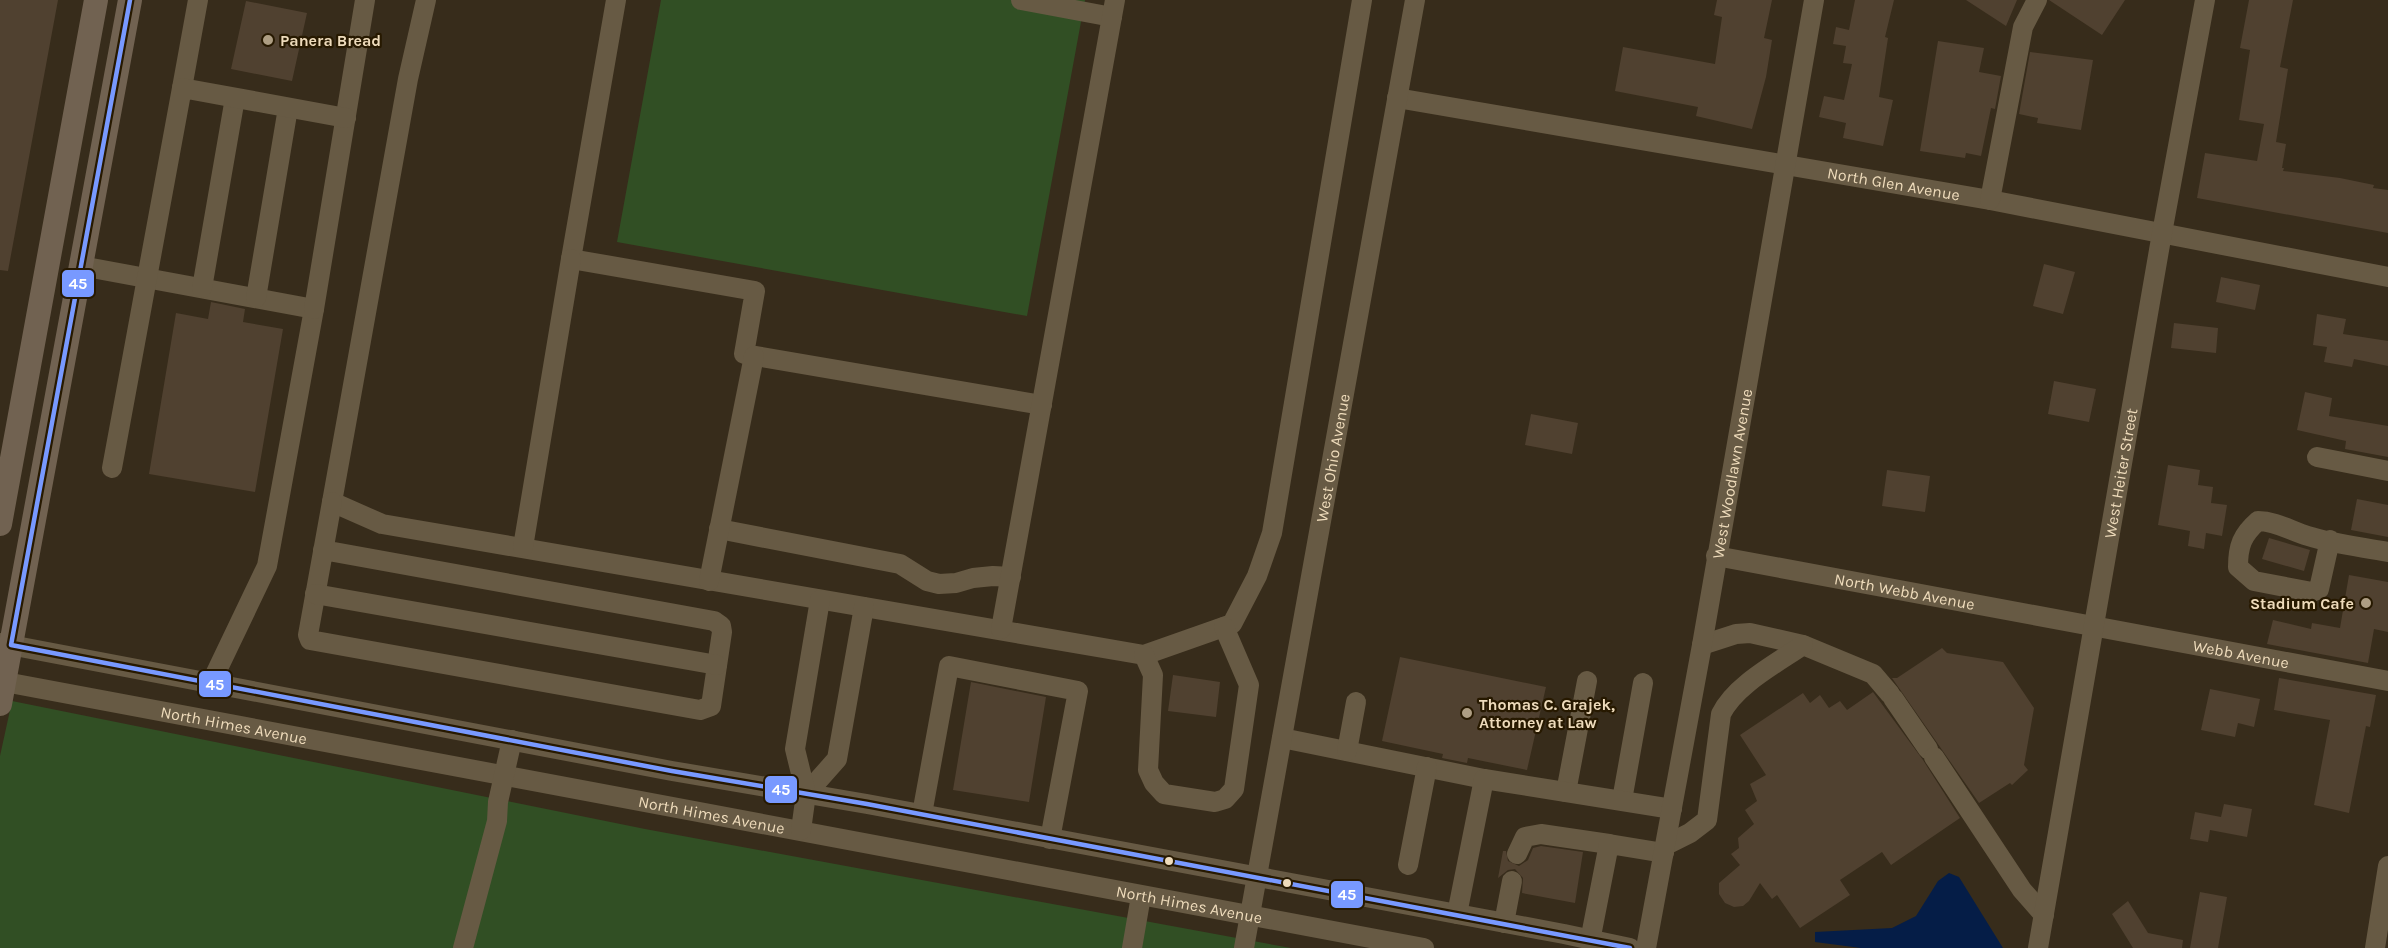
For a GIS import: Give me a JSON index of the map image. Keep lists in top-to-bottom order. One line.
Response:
{"streets":{"street":["North Glen Avenue","West Ohio Avenue","West Woodlawn Avenue","West Heiter Street","North Webb Avenue","Webb Avenue","North Himes Avenue"]},"crossings":[["North Glen Avenue","West Ohio Avenue"],["North Glen Avenue","West Woodlawn Avenue"],["North Glen Avenue","West Heiter Street"],["West Ohio Avenue","North Himes Avenue"],["West Woodlawn Avenue","North Webb Avenue"],["West Heiter Street","North Webb Avenue"],["West Heiter Street","Webb Avenue"],["North Webb Avenue","Webb Avenue"]],"places":["Panera Bread","Stadium Cafe","Thomas C. Grajek, Attorney at Law"],"lines":["transit line 45"]}
